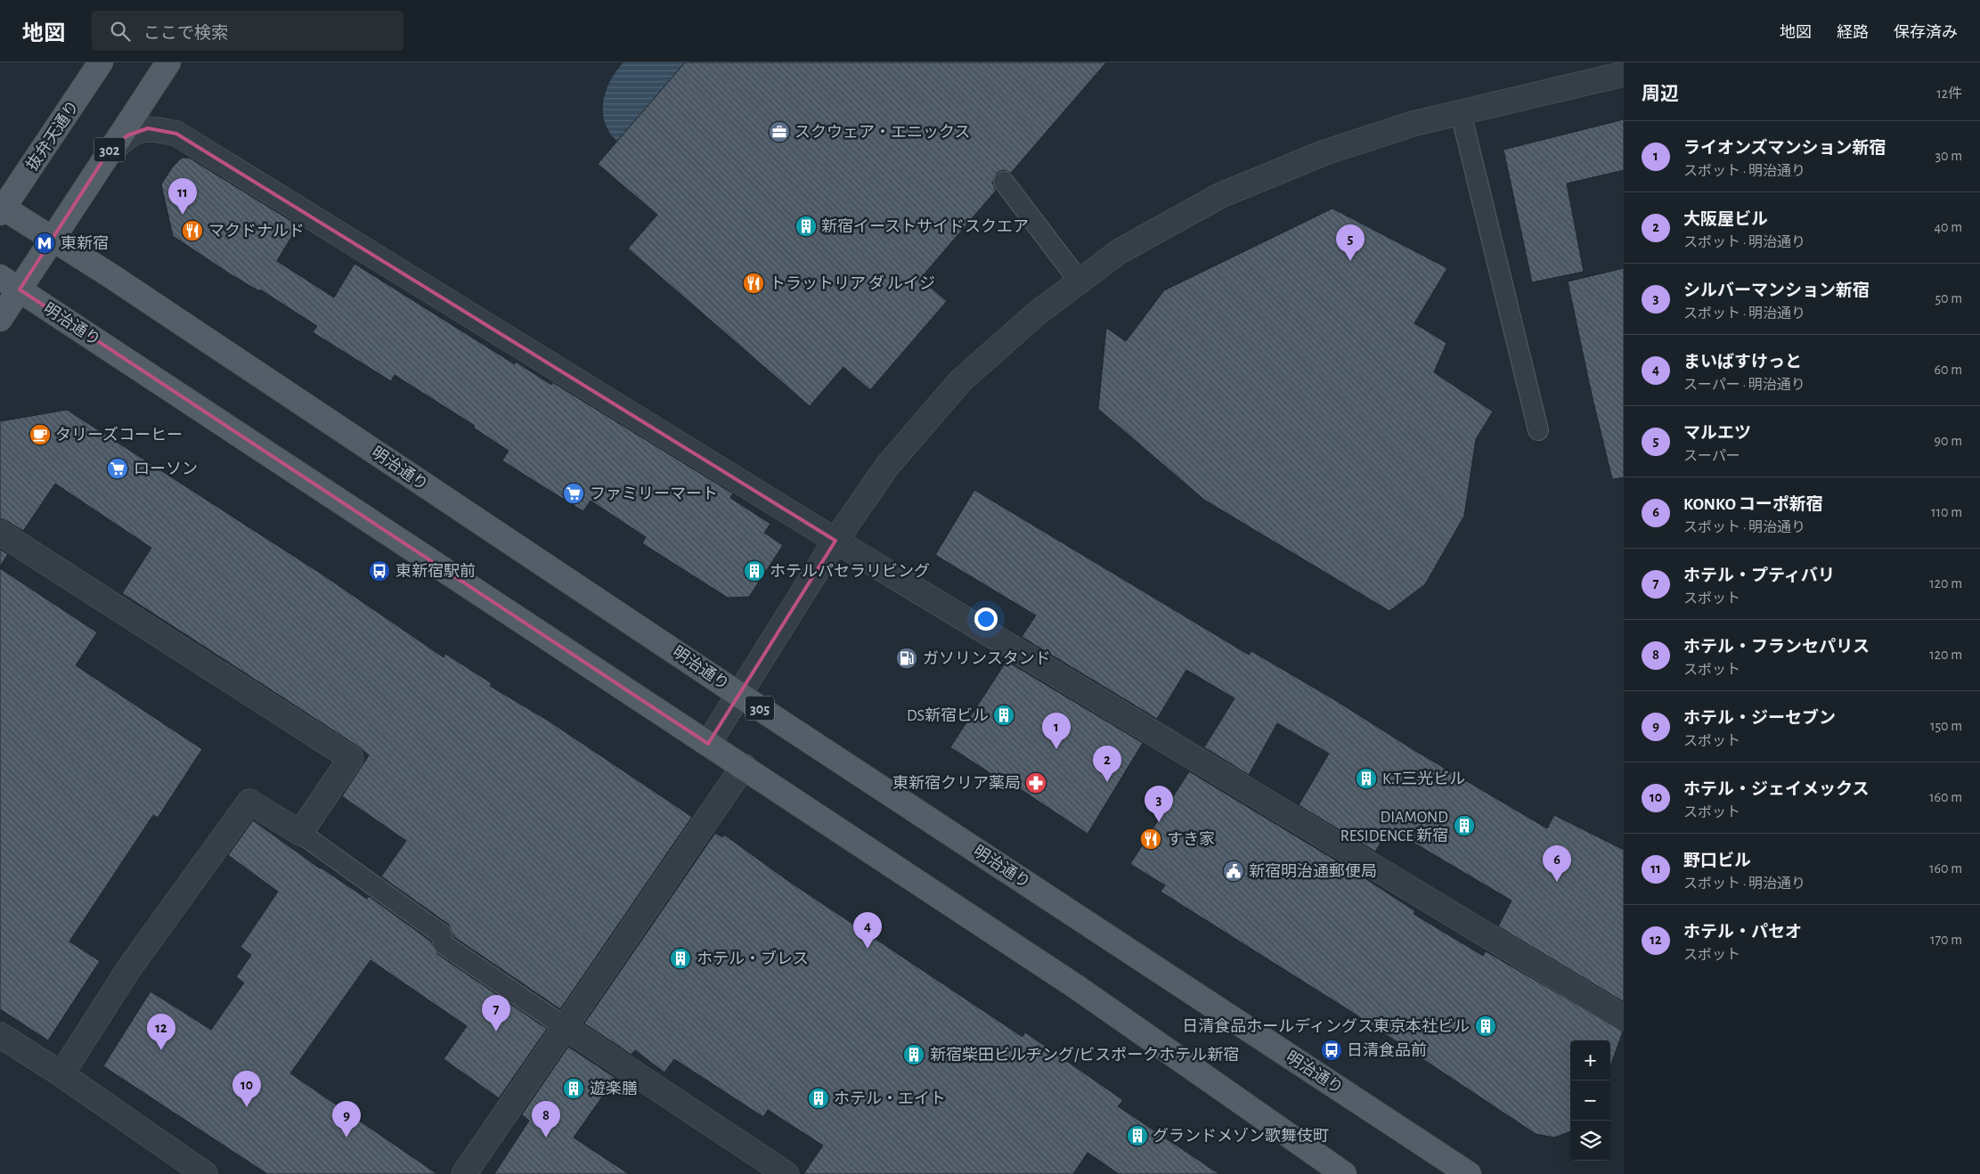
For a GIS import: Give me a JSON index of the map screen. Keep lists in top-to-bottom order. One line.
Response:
{"streets":{"main road":["抜弁天通り","302","明治通り","305"]},"crossings":[["抜弁天通り","明治通り"],["302","明治通り"]],"places":{"office":["スクウェア・エニックス"],"building":["新宿イーストサイドスクエア","ホテルパセラリビング","DS新宿ビル","K.T三光ビル","DIAMOND RESIDENCE 新宿","ホテル・ブレス","日清食品ホールディングス東京本社ビル","新宿柴田ビルヂング/ビスポークホテル新宿","遊楽膳","ホテル・エイト","グランドメゾン歌舞伎町"],"restaurant":["マクドナルド","トラットリア ダ ルイジ","すき家"],"metro station":["東新宿"],"cafe":["タリーズコーヒー"],"supermarket":["ローソン","ファミリーマート"],"bus stop":["東新宿駅前","日清食品前"],"fuel station":["ガソリンスタンド"],"pharmacy":["東新宿クリア薬局"],"public building":["新宿明治通郵便局"]},"page":{"header":"地図","search":"ここで検索","nav":["地図","経路","保存済み"],"heading":["周辺","12件"],"list":[{"mark":"1","name":"ライオンズマンション新宿","note":"スポット · 明治通り","value":"30 m"},{"mark":"2","name":"大阪屋ビル","note":"スポット · 明治通り","value":"40 m"},{"mark":"3","name":"シルバーマンション新宿","note":"スポット · 明治通り","value":"50 m"},{"mark":"4","name":"まいばすけっと","note":"スーパー · 明治通り","value":"60 m"},{"mark":"5","name":"マルエツ","note":"スーパー","value":"90 m"},{"mark":"6","name":"KONKO コーポ新宿","note":"スポット · 明治通り","value":"110 m"},{"mark":"7","name":"ホテル・プティバリ","note":"スポット","value":"120 m"},{"mark":"8","name":"ホテル・フランセパリス","note":"スポット","value":"120 m"},{"mark":"9","name":"ホテル・ジーセブン","note":"スポット","value":"150 m"},{"mark":"10","name":"ホテル・ジェイメックス","note":"スポット","value":"160 m"},{"mark":"11","name":"野口ビル","note":"スポット · 明治通り","value":"160 m"},{"mark":"12","name":"ホテル・パセオ","note":"スポット","value":"170 m"}],"pins":["11","5","1","2","3","6","4","7","12","10","8","9"],"map_buttons":["+","−"]}}
